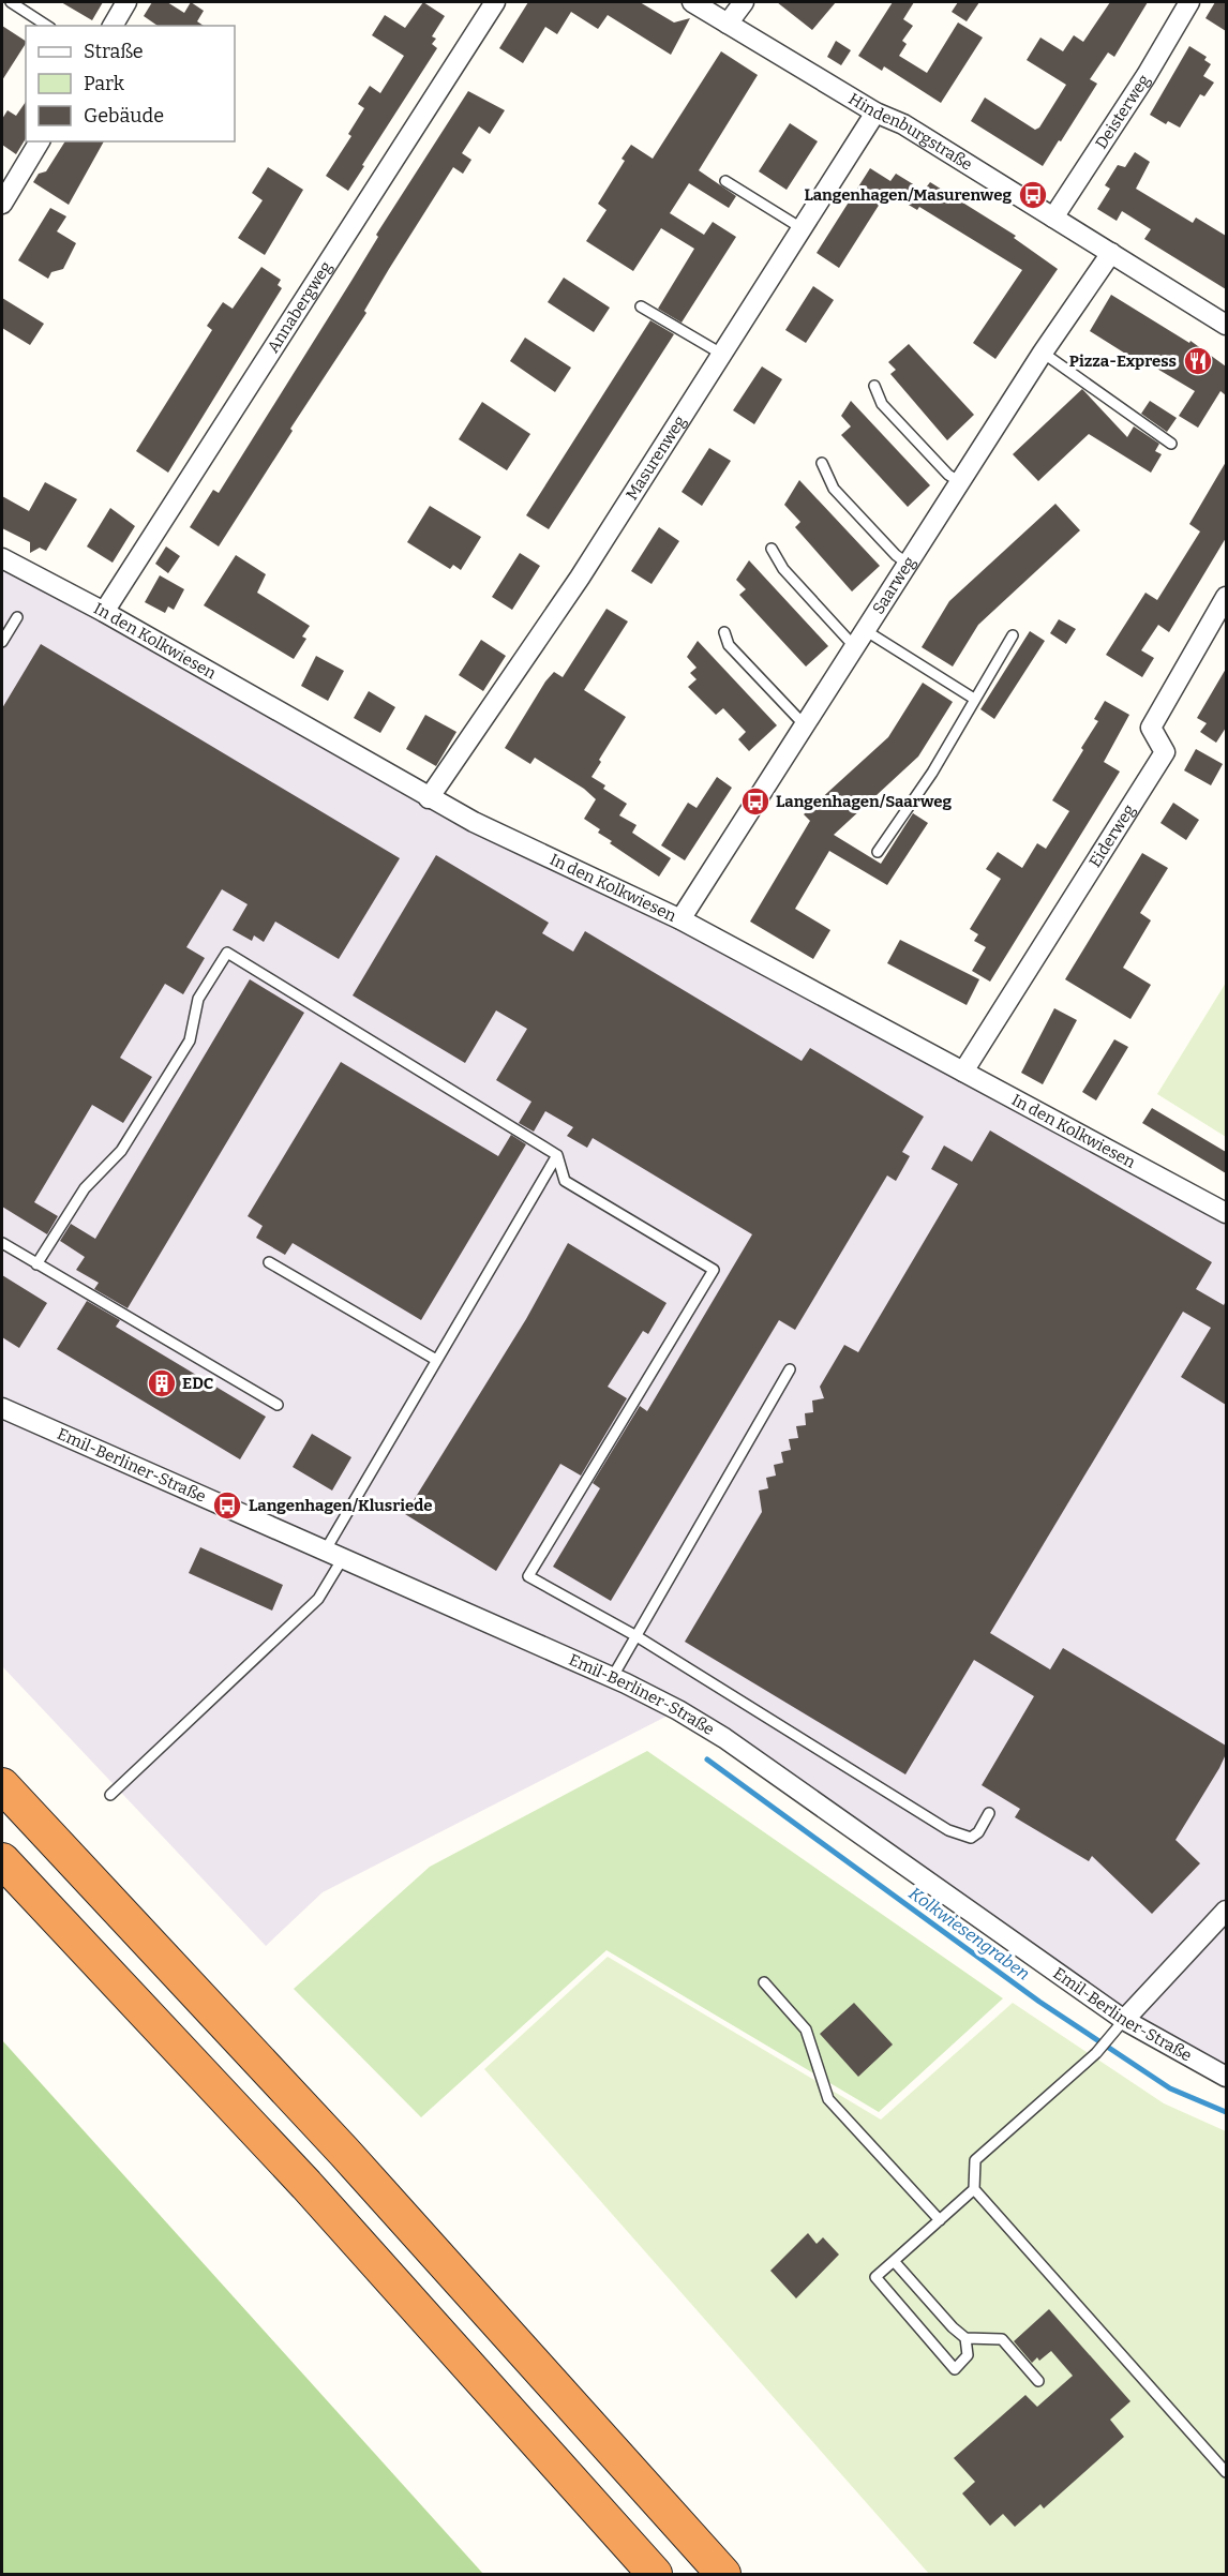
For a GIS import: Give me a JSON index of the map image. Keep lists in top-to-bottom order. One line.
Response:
{"streets":{"street":["Deisterweg","Hindenburgstraße","Annabergweg","Masurenweg","Saarweg","In den Kolkwiesen","Eiderweg","Emil-Berliner-Straße"]},"crossings":[["Deisterweg","Hindenburgstraße"],["Hindenburgstraße","Masurenweg"],["Hindenburgstraße","Saarweg"],["Annabergweg","In den Kolkwiesen"],["Masurenweg","In den Kolkwiesen"],["Saarweg","In den Kolkwiesen"],["In den Kolkwiesen","Eiderweg"]],"water":["Kolkwiesengraben"],"places":{"bus stop":["Langenhagen/Masurenweg","Langenhagen/Saarweg","Langenhagen/Klusriede"],"restaurant":["Pizza-Express"],"building":["EDC"]},"legend":["Straße","Park","Gebäude"]}
